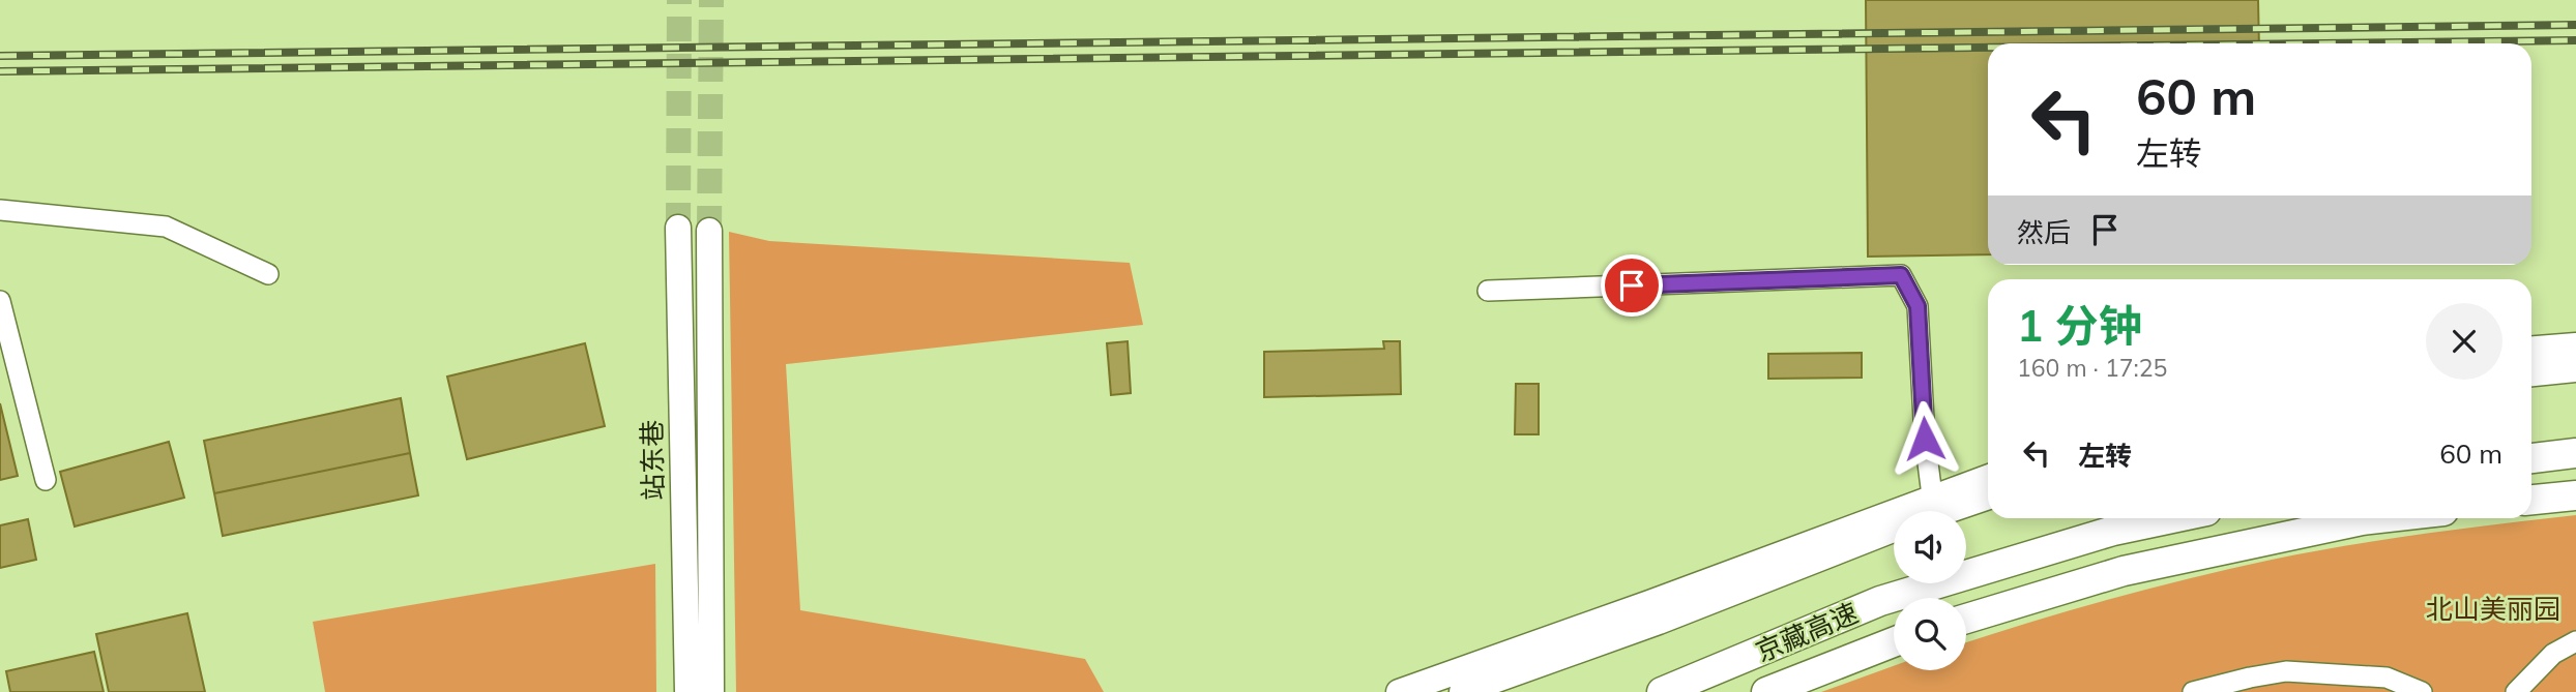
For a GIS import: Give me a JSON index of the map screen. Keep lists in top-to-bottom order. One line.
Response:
{"streets":{"highway":["京藏高速"],"main road":["站东巷"]},"parks":["北山美丽园"],"page":{"turn":["60 m","左转"],"then":"然后","heading":["1 分钟","160 m · 17:25"],"list":[{"name":"左转","value":"60 m"}]}}
